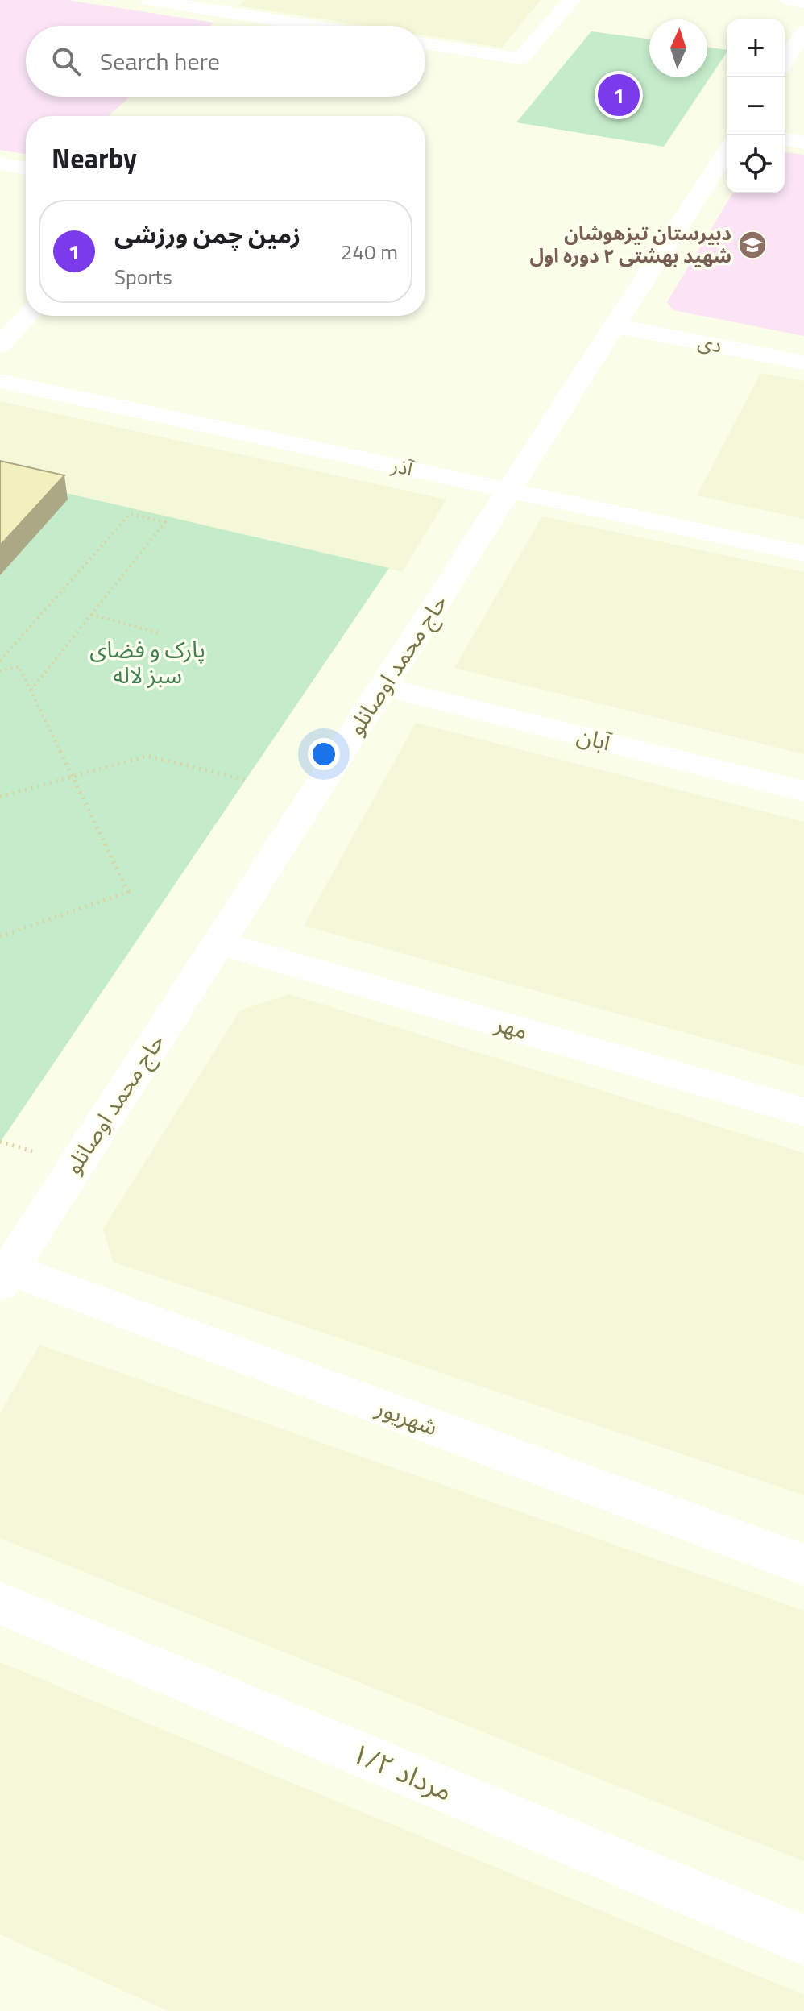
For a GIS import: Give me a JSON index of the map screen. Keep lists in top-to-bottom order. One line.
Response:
{"streets":{"street":["دی","آذر","حاج محمد اوصانلو","آبان","مهر","شهریور","مرداد ۱/۲"]},"crossings":[["دی","حاج محمد اوصانلو"],["آذر","حاج محمد اوصانلو"],["حاج محمد اوصانلو","آبان"],["حاج محمد اوصانلو","مهر"],["حاج محمد اوصانلو","شهریور"]],"parks":["پارک و فضای سبز لاله"],"places":{"school or university":["دبیرستان تیزهوشان شهید بهشتی ۲ دوره اول"]},"north":"top","page":{"map_buttons":["+","−"],"search":"Search here","pins":"1","heading":"Nearby","list":[{"mark":"1","name":"زمین چمن ورزشی","note":"Sports","value":"240 m"}]}}
